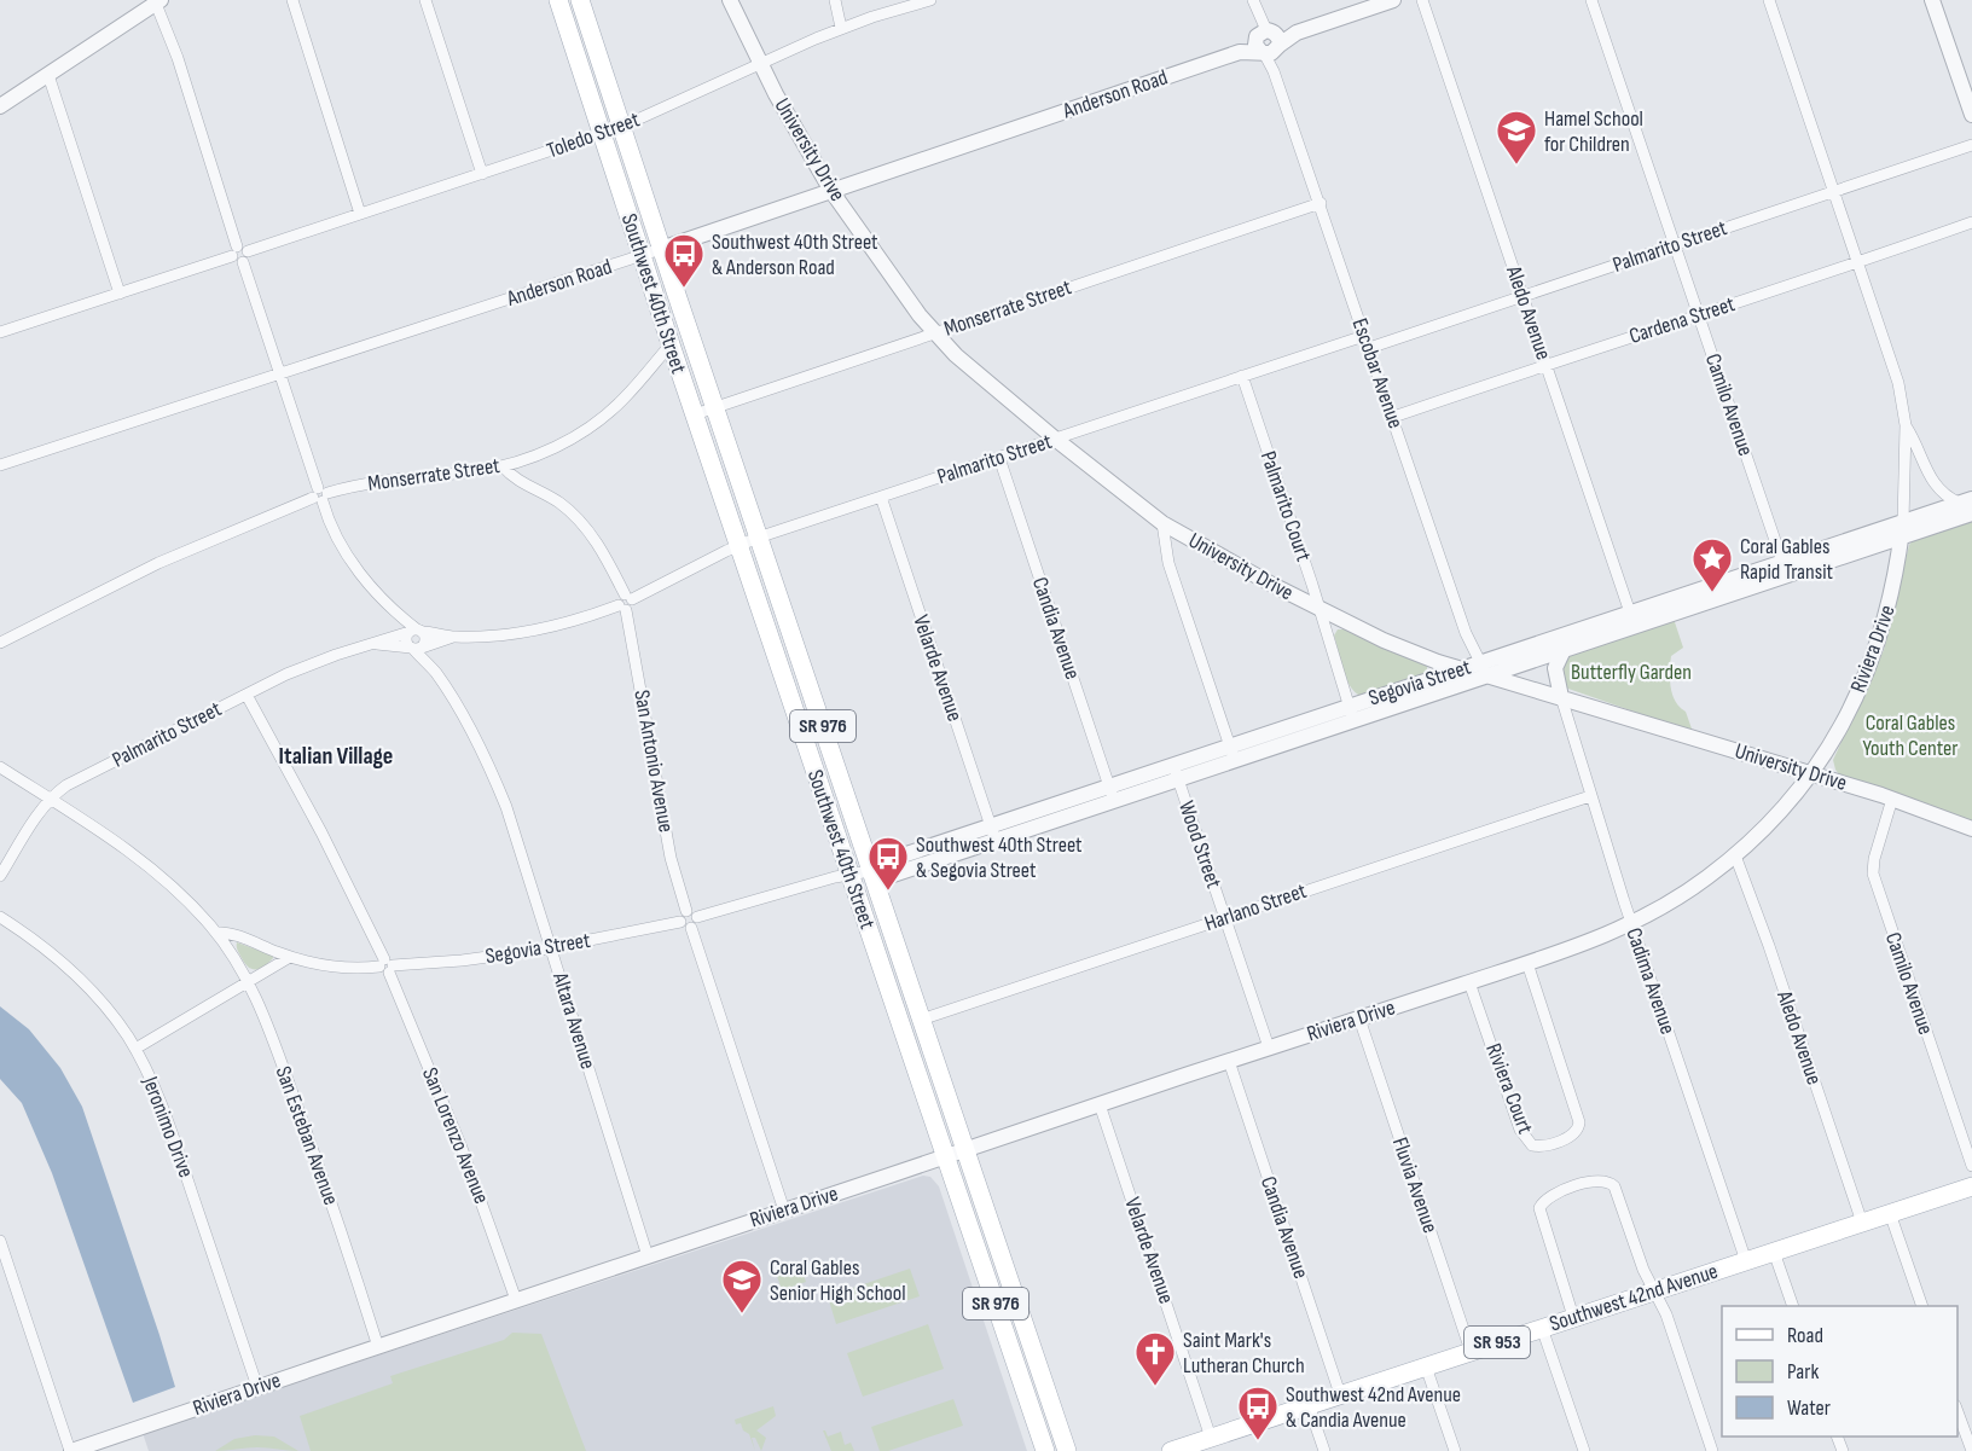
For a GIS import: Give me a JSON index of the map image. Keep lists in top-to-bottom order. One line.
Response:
{"streets":{"main road":["Southwest 40th Street","SR 976","Southwest 42nd Avenue","SR 953"],"street":["Anderson Road","Toledo Street","University Drive","Palmarito Street","Monserrate Street","Aledo Avenue","Cardena Street","Escobar Avenue","Camilo Avenue","Palmarito Court","Candia Avenue","Riviera Drive","Velarde Avenue","Segovia Street","San Antonio Avenue","Wood Street","Harlano Street","Cadima Avenue","Altara Avenue","Riviera Court","Jeronimo Drive","San Esteban Avenue","San Lorenzo Avenue","Fluvia Avenue"]},"crossings":[["Anderson Road","University Drive"],["Anderson Road","Southwest 40th Street"],["Anderson Road","Escobar Avenue"],["Anderson Road","Altara Avenue"],["Toledo Street","University Drive"],["Toledo Street","Southwest 40th Street"],["Toledo Street","Altara Avenue"],["University Drive","Palmarito Street"],["University Drive","Monserrate Street"],["University Drive","Escobar Avenue"],["University Drive","Camilo Avenue"],["University Drive","Palmarito Court"],["University Drive","Riviera Drive"],["University Drive","Segovia Street"],["University Drive","Cadima Avenue"],["Palmarito Street","Southwest 40th Street"],["Palmarito Street","Aledo Avenue"],["Palmarito Street","Escobar Avenue"],["Palmarito Street","Camilo Avenue"],["Palmarito Street","Palmarito Court"],["Palmarito Street","Candia Avenue"],["Palmarito Street","Riviera Drive"],["Palmarito Street","Velarde Avenue"],["Palmarito Street","San Antonio Avenue"],["Palmarito Street","Altara Avenue"],["Palmarito Street","San Esteban Avenue"],["Palmarito Street","San Lorenzo Avenue"],["Southwest 40th Street","Monserrate Street"],["Southwest 40th Street","Riviera Drive"],["Southwest 40th Street","Segovia Street"],["Southwest 40th Street","Harlano Street"],["Monserrate Street","Escobar Avenue"],["Monserrate Street","San Antonio Avenue"],["Monserrate Street","Altara Avenue"],["Aledo Avenue","Cardena Street"],["Aledo Avenue","Riviera Drive"],["Aledo Avenue","Segovia Street"],["Aledo Avenue","Southwest 42nd Avenue"],["Cardena Street","Escobar Avenue"],["Cardena Street","Camilo Avenue"],["Cardena Street","Riviera Drive"],["Escobar Avenue","Segovia Street"],["Camilo Avenue","Segovia Street"],["Palmarito Court","Segovia Street"],["Candia Avenue","Riviera Drive"],["Candia Avenue","Segovia Street"],["Candia Avenue","Southwest 42nd Avenue"],["Riviera Drive","Velarde Avenue"],["Riviera Drive","Segovia Street"],["Riviera Drive","San Antonio Avenue"],["Riviera Drive","Wood Street"],["Riviera Drive","Cadima Avenue"],["Riviera Drive","Altara Avenue"],["Riviera Drive","Riviera Court"],["Riviera Drive","Jeronimo Drive"],["Riviera Drive","San Esteban Avenue"],["Riviera Drive","San Lorenzo Avenue"],["Riviera Drive","Fluvia Avenue"],["Velarde Avenue","Segovia Street"],["Velarde Avenue","Southwest 42nd Avenue"],["Segovia Street","San Antonio Avenue"],["Segovia Street","Wood Street"],["Segovia Street","Altara Avenue"],["Segovia Street","San Lorenzo Avenue"],["Wood Street","Harlano Street"],["Harlano Street","Cadima Avenue"],["Cadima Avenue","Southwest 42nd Avenue"],["Fluvia Avenue","Southwest 42nd Avenue"]],"districts":["Italian Village"],"parks":["Butterfly Garden","Coral Gables Youth Center"],"places":{"school or university":["Hamel School for Children","Coral Gables Senior High School"],"bus stop":["Southwest 40th Street & Anderson Road","Southwest 40th Street & Segovia Street","Southwest 42nd Avenue & Candia Avenue"],"place":["Coral Gables Rapid Transit"],"church":["Saint Mark's Lutheran Church"]},"legend":["Road","Park","Water"]}
